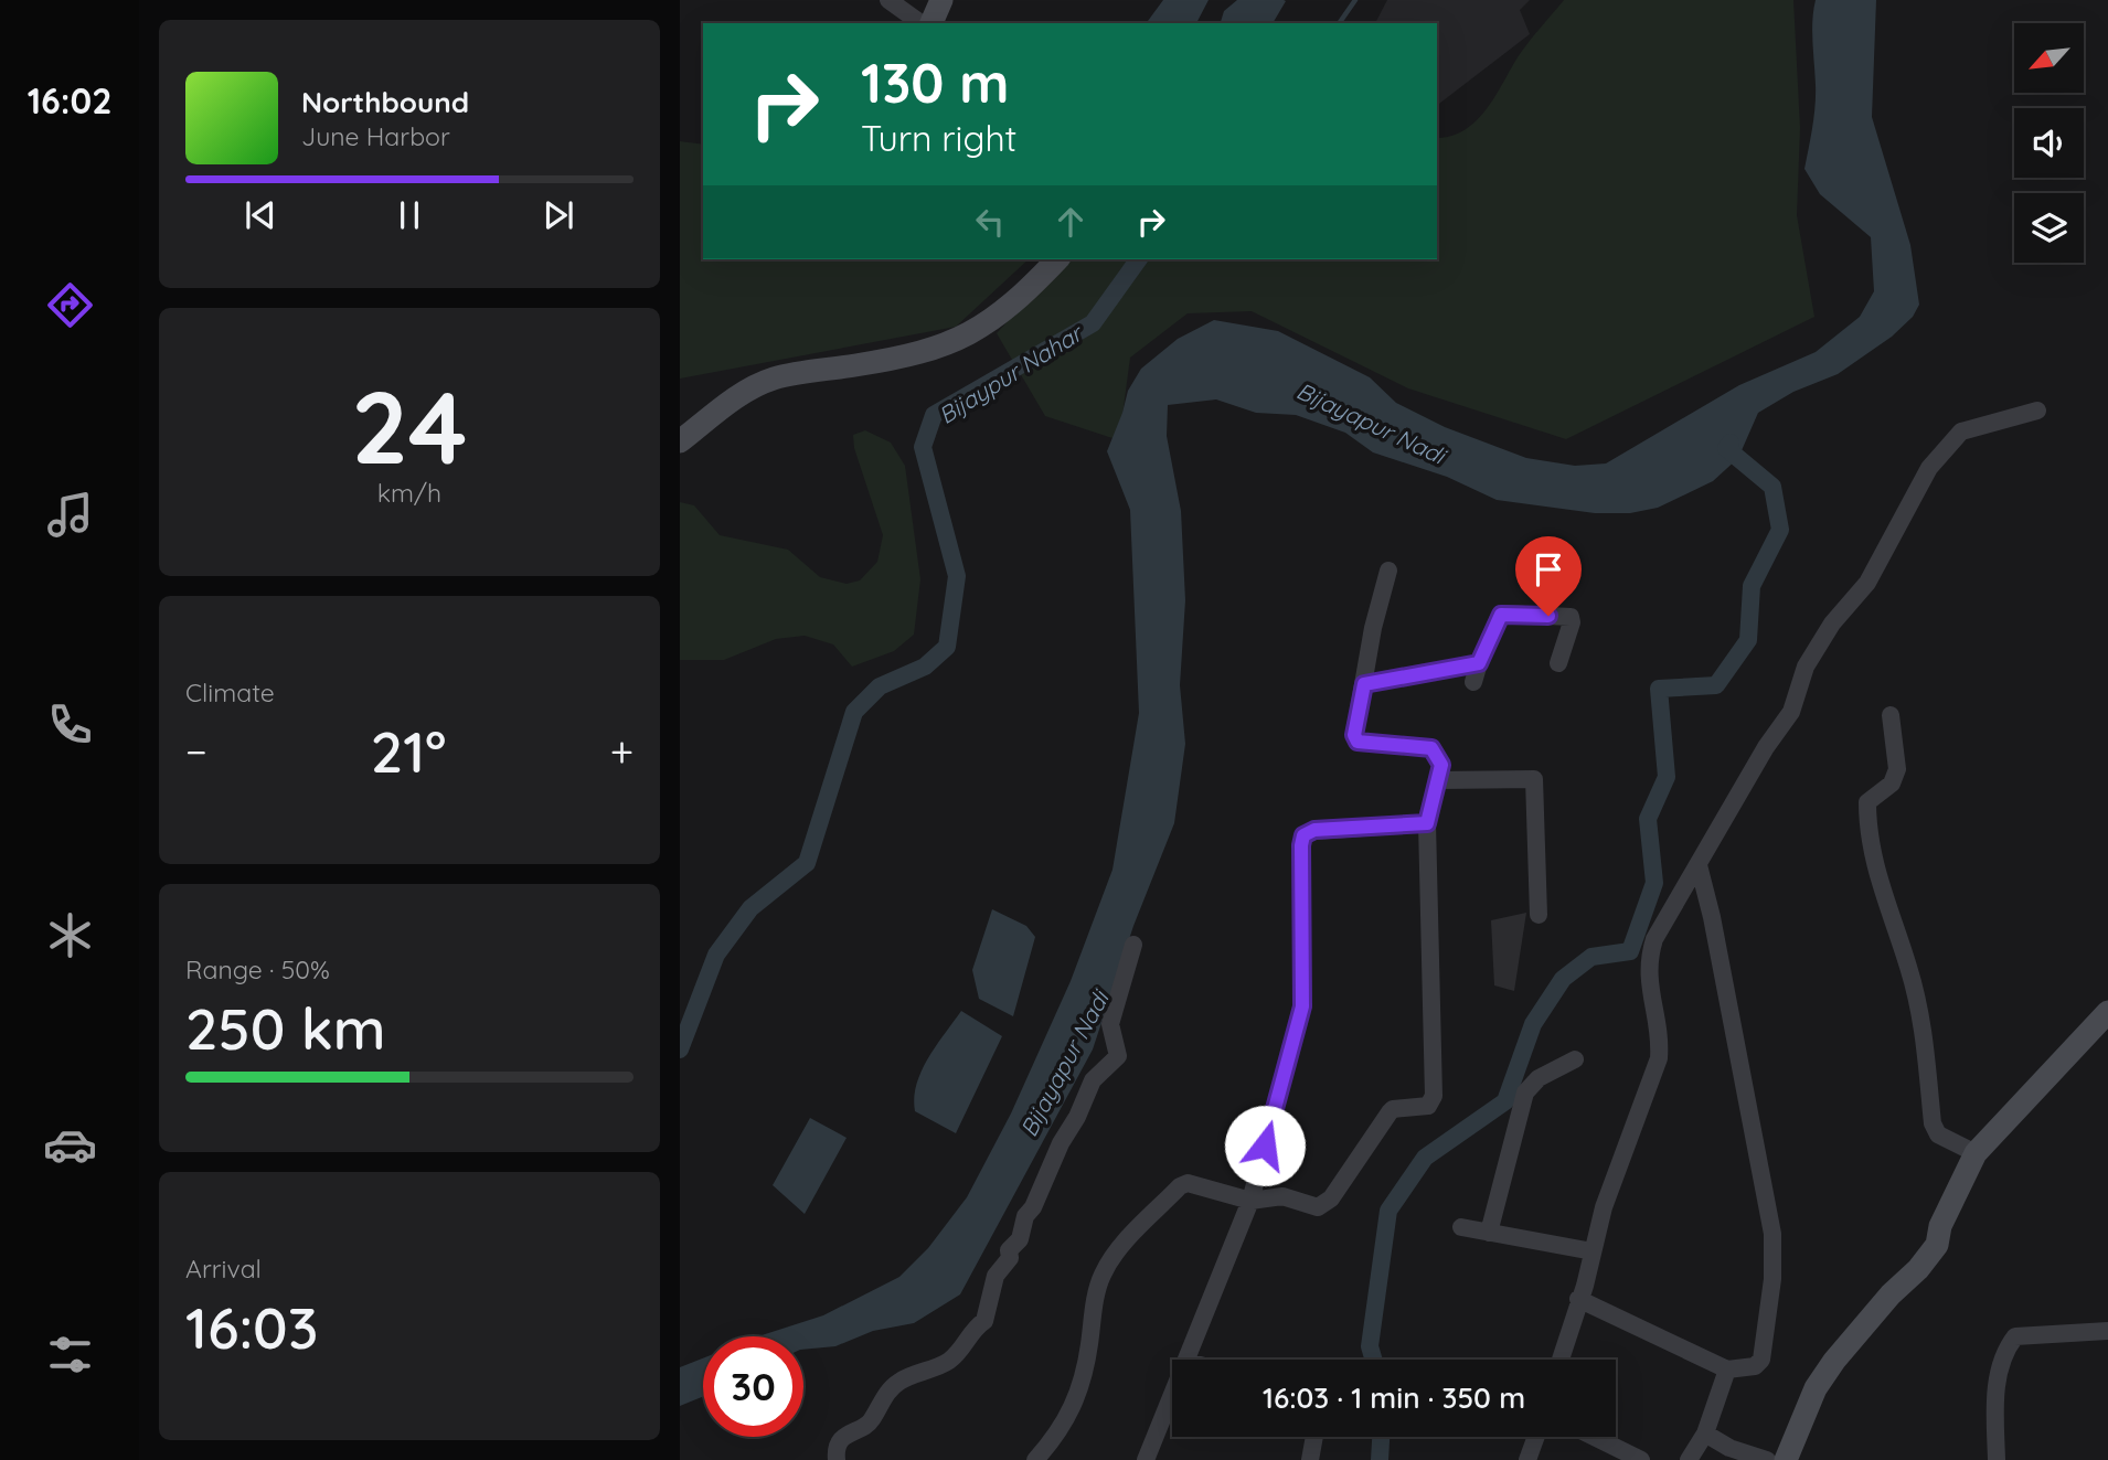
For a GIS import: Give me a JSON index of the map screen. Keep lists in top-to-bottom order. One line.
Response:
{"water":["Bijaypur Nahar","Bijayapur Nadi"],"north":"bottom left","page":{"tabs":"16:02","turn":["130 m","Turn right"],"song":["Northbound","June Harbor"],"tile":[["24","km/h"],"Climate",["Range · 50%","250 km"],["Arrival","16:03"]],"heat":["−","21°","+"],"limit":"30","trip":"16:03 · 1 min · 350 m"}}
